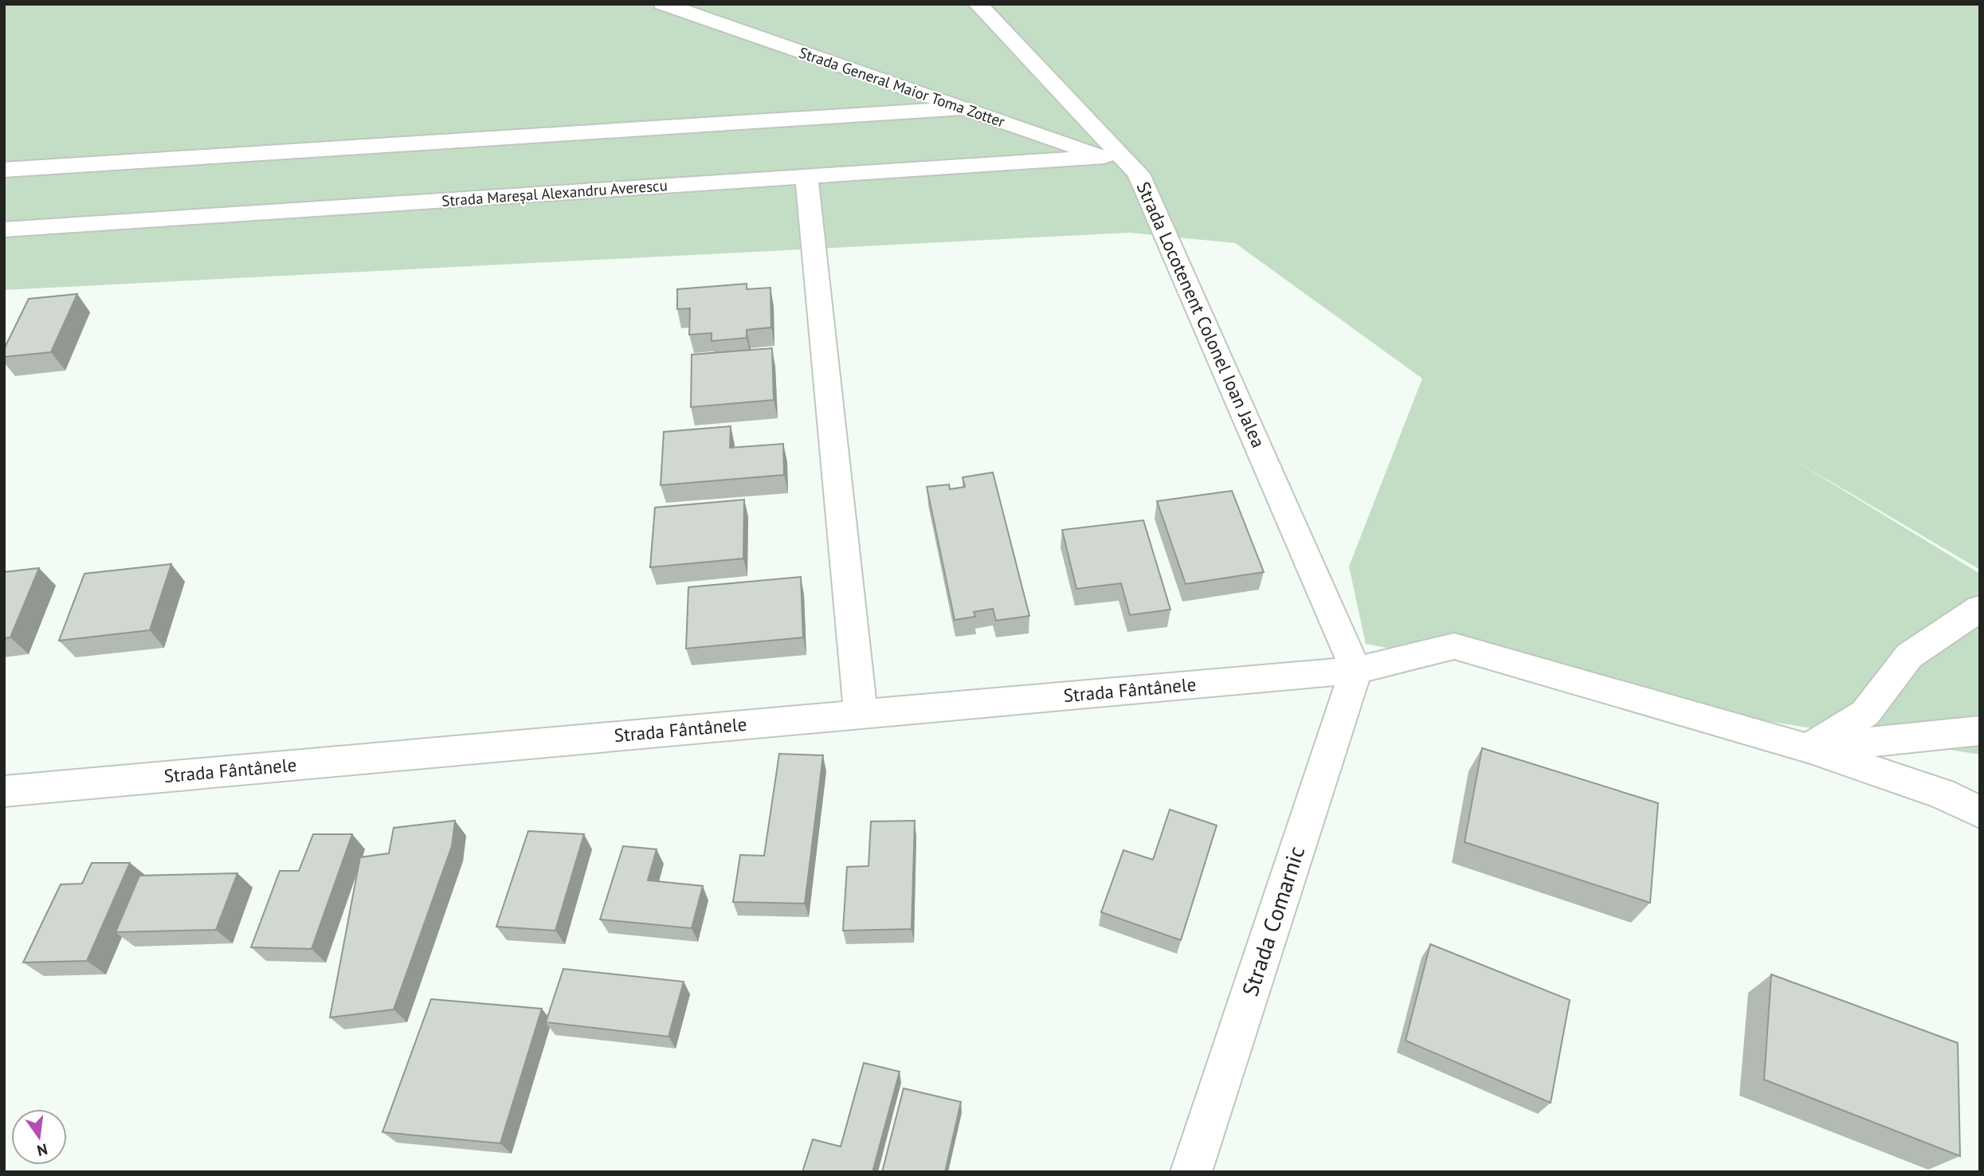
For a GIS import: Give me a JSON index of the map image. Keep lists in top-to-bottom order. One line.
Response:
{"streets":{"street":["Strada General Maior Toma Zotter","Strada Mareșal Alexandru Averescu","Strada Locotenent Colonel Ioan Jalea","Strada Fântânele","Strada Comarnic"]},"crossings":[["Strada General Maior Toma Zotter","Strada Mareșal Alexandru Averescu"],["Strada General Maior Toma Zotter","Strada Locotenent Colonel Ioan Jalea"],["Strada Locotenent Colonel Ioan Jalea","Strada Fântânele"],["Strada Locotenent Colonel Ioan Jalea","Strada Comarnic"],["Strada Fântânele","Strada Comarnic"]],"north":"bottom"}
